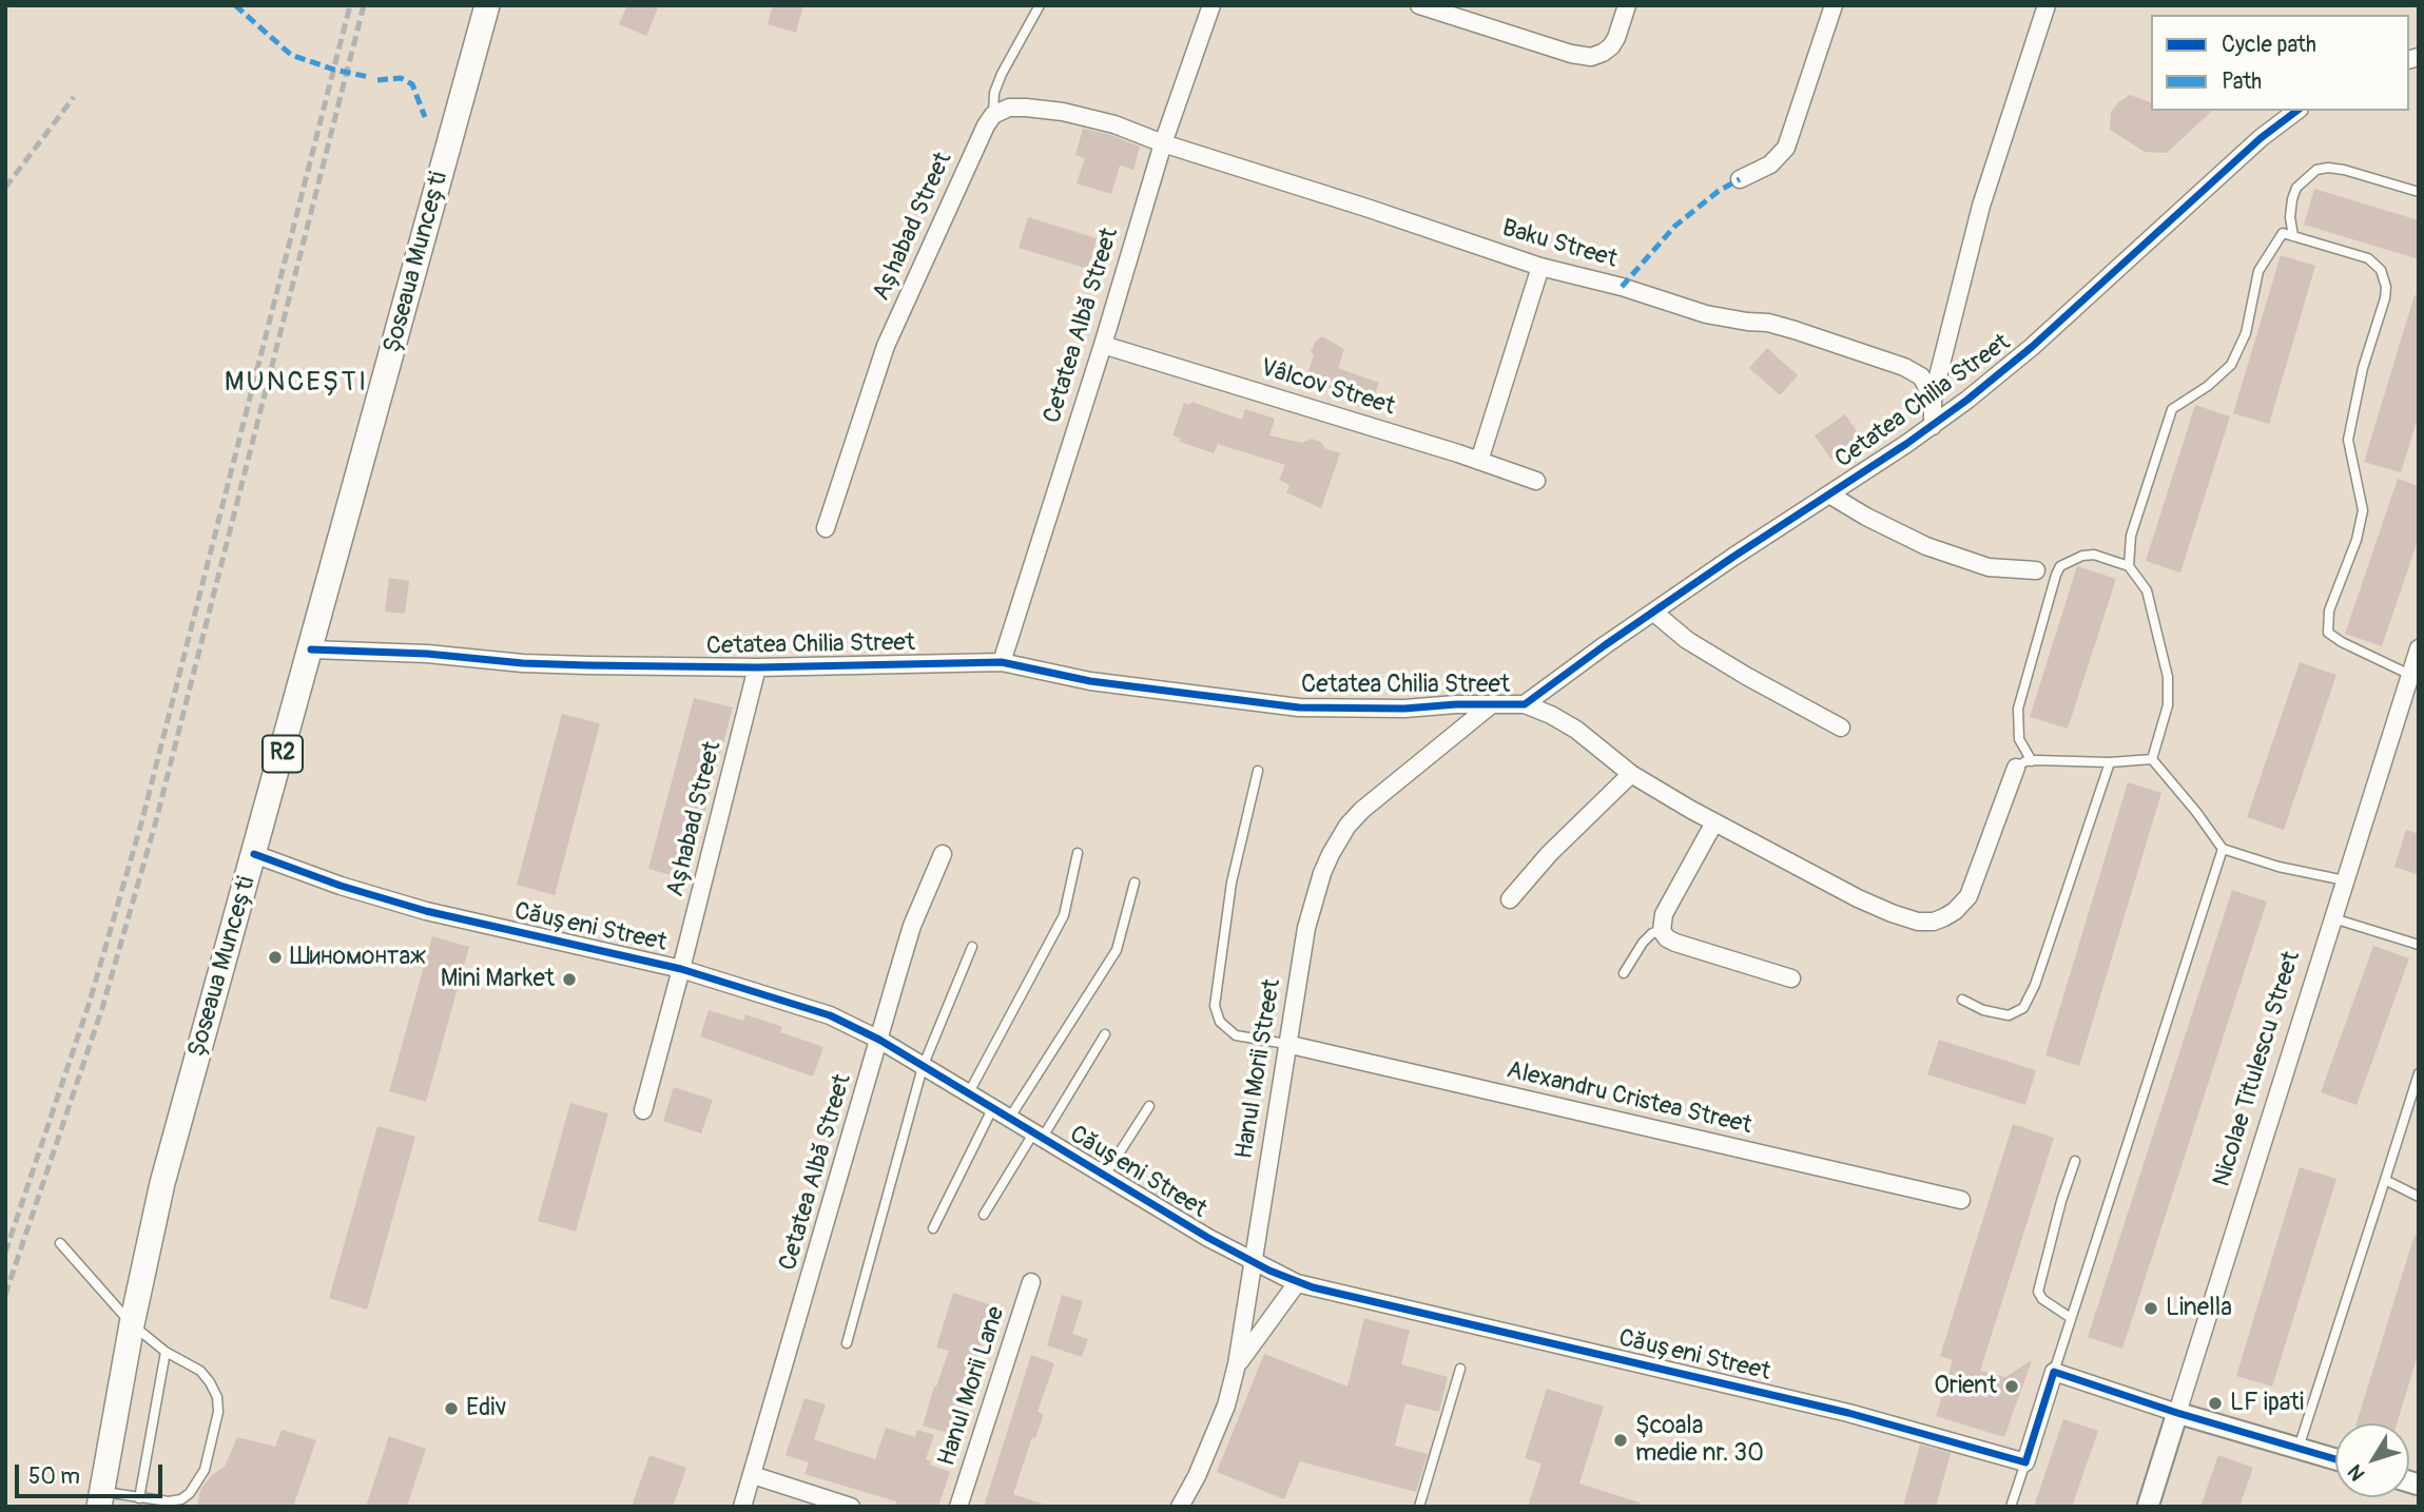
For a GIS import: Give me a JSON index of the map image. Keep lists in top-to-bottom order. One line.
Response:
{"streets":{"main road":["Șoseaua Muncești","R2"],"street":["Așhabad Street","Baku Street","Cetatea Albă Street","Vâlcov Street","Cetatea Chilia Street","Căușeni Street","Hanul Morii Street","Nicolae Titulescu Street","Alexandru Cristea Street","Hanul Morii Lane"]},"crossings":[["Așhabad Street","Cetatea Chilia Street"],["Așhabad Street","Căușeni Street"],["Baku Street","Cetatea Albă Street"],["Șoseaua Muncești","Cetatea Chilia Street"],["Șoseaua Muncești","Căușeni Street"],["Cetatea Albă Street","Vâlcov Street"],["Cetatea Albă Street","Cetatea Chilia Street"],["Cetatea Albă Street","Căușeni Street"],["Cetatea Chilia Street","Hanul Morii Street"],["Căușeni Street","Hanul Morii Street"],["Hanul Morii Street","Alexandru Cristea Street"]],"districts":["MUNCEȘTI"],"places":["Шиномонтаж","Mini Market","Linella","Orient","LF ipati","Ediv","Şcoala medie nr. 30"],"legend":["Cycle path","Path"],"scale_bar":"50 m","north":"bottom left"}
